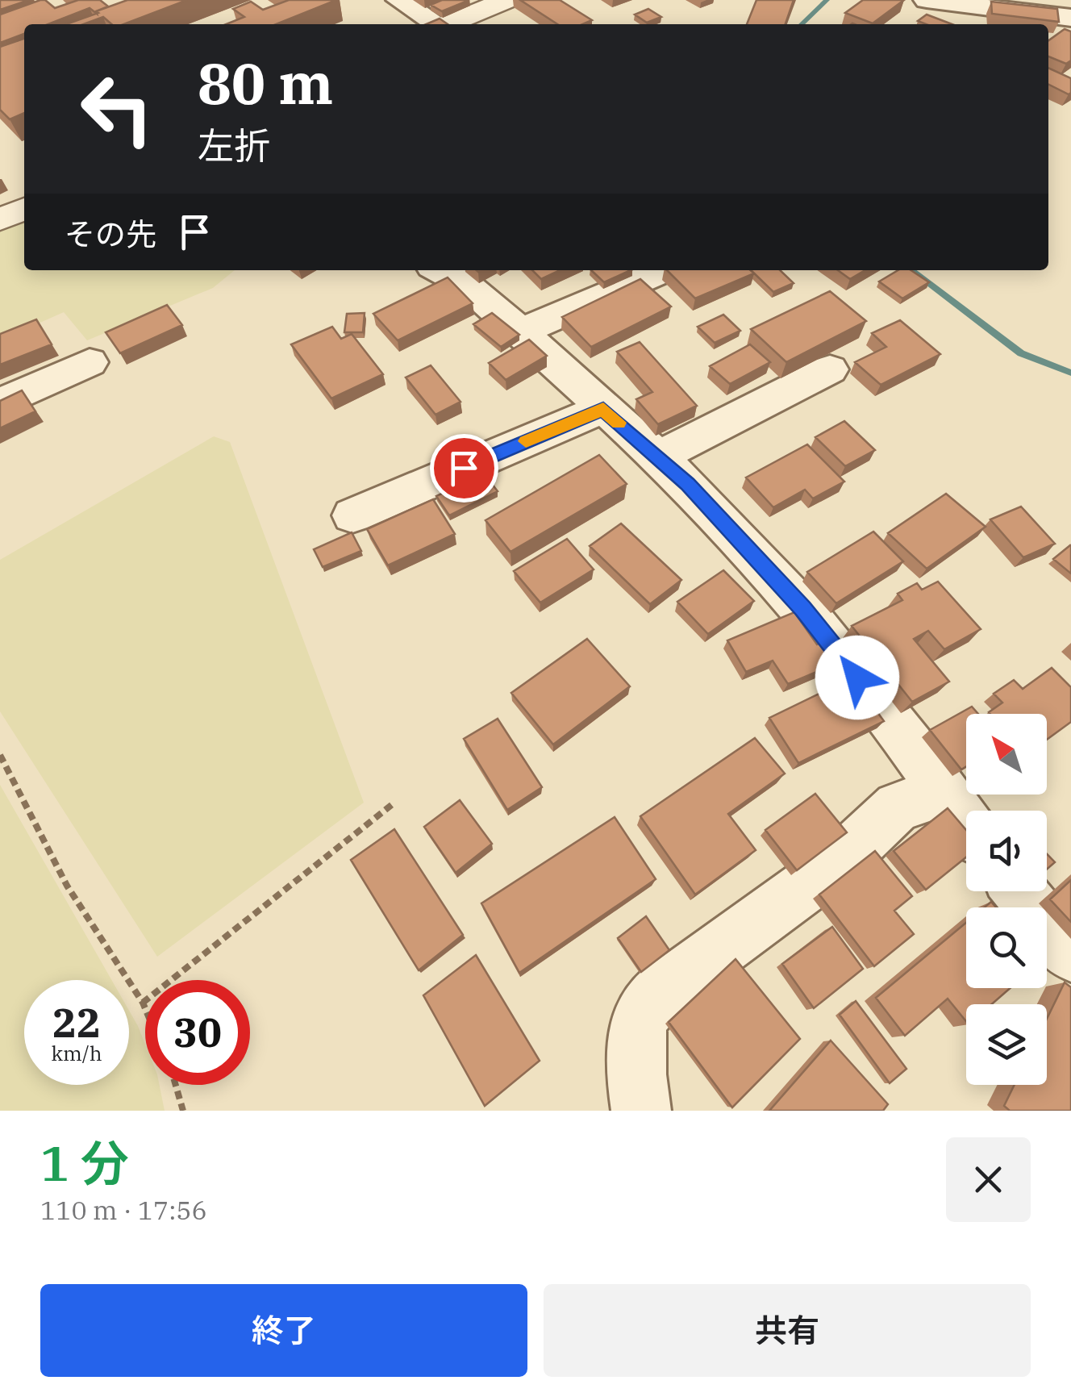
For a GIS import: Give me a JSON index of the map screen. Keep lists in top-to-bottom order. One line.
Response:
{"north":"top left","page":{"turn":["80 m","左折"],"then":"その先","speed":"22 km/h","limit":"30","heading":["1 分","110 m · 17:56"],"buttons":["終了","共有"]}}
